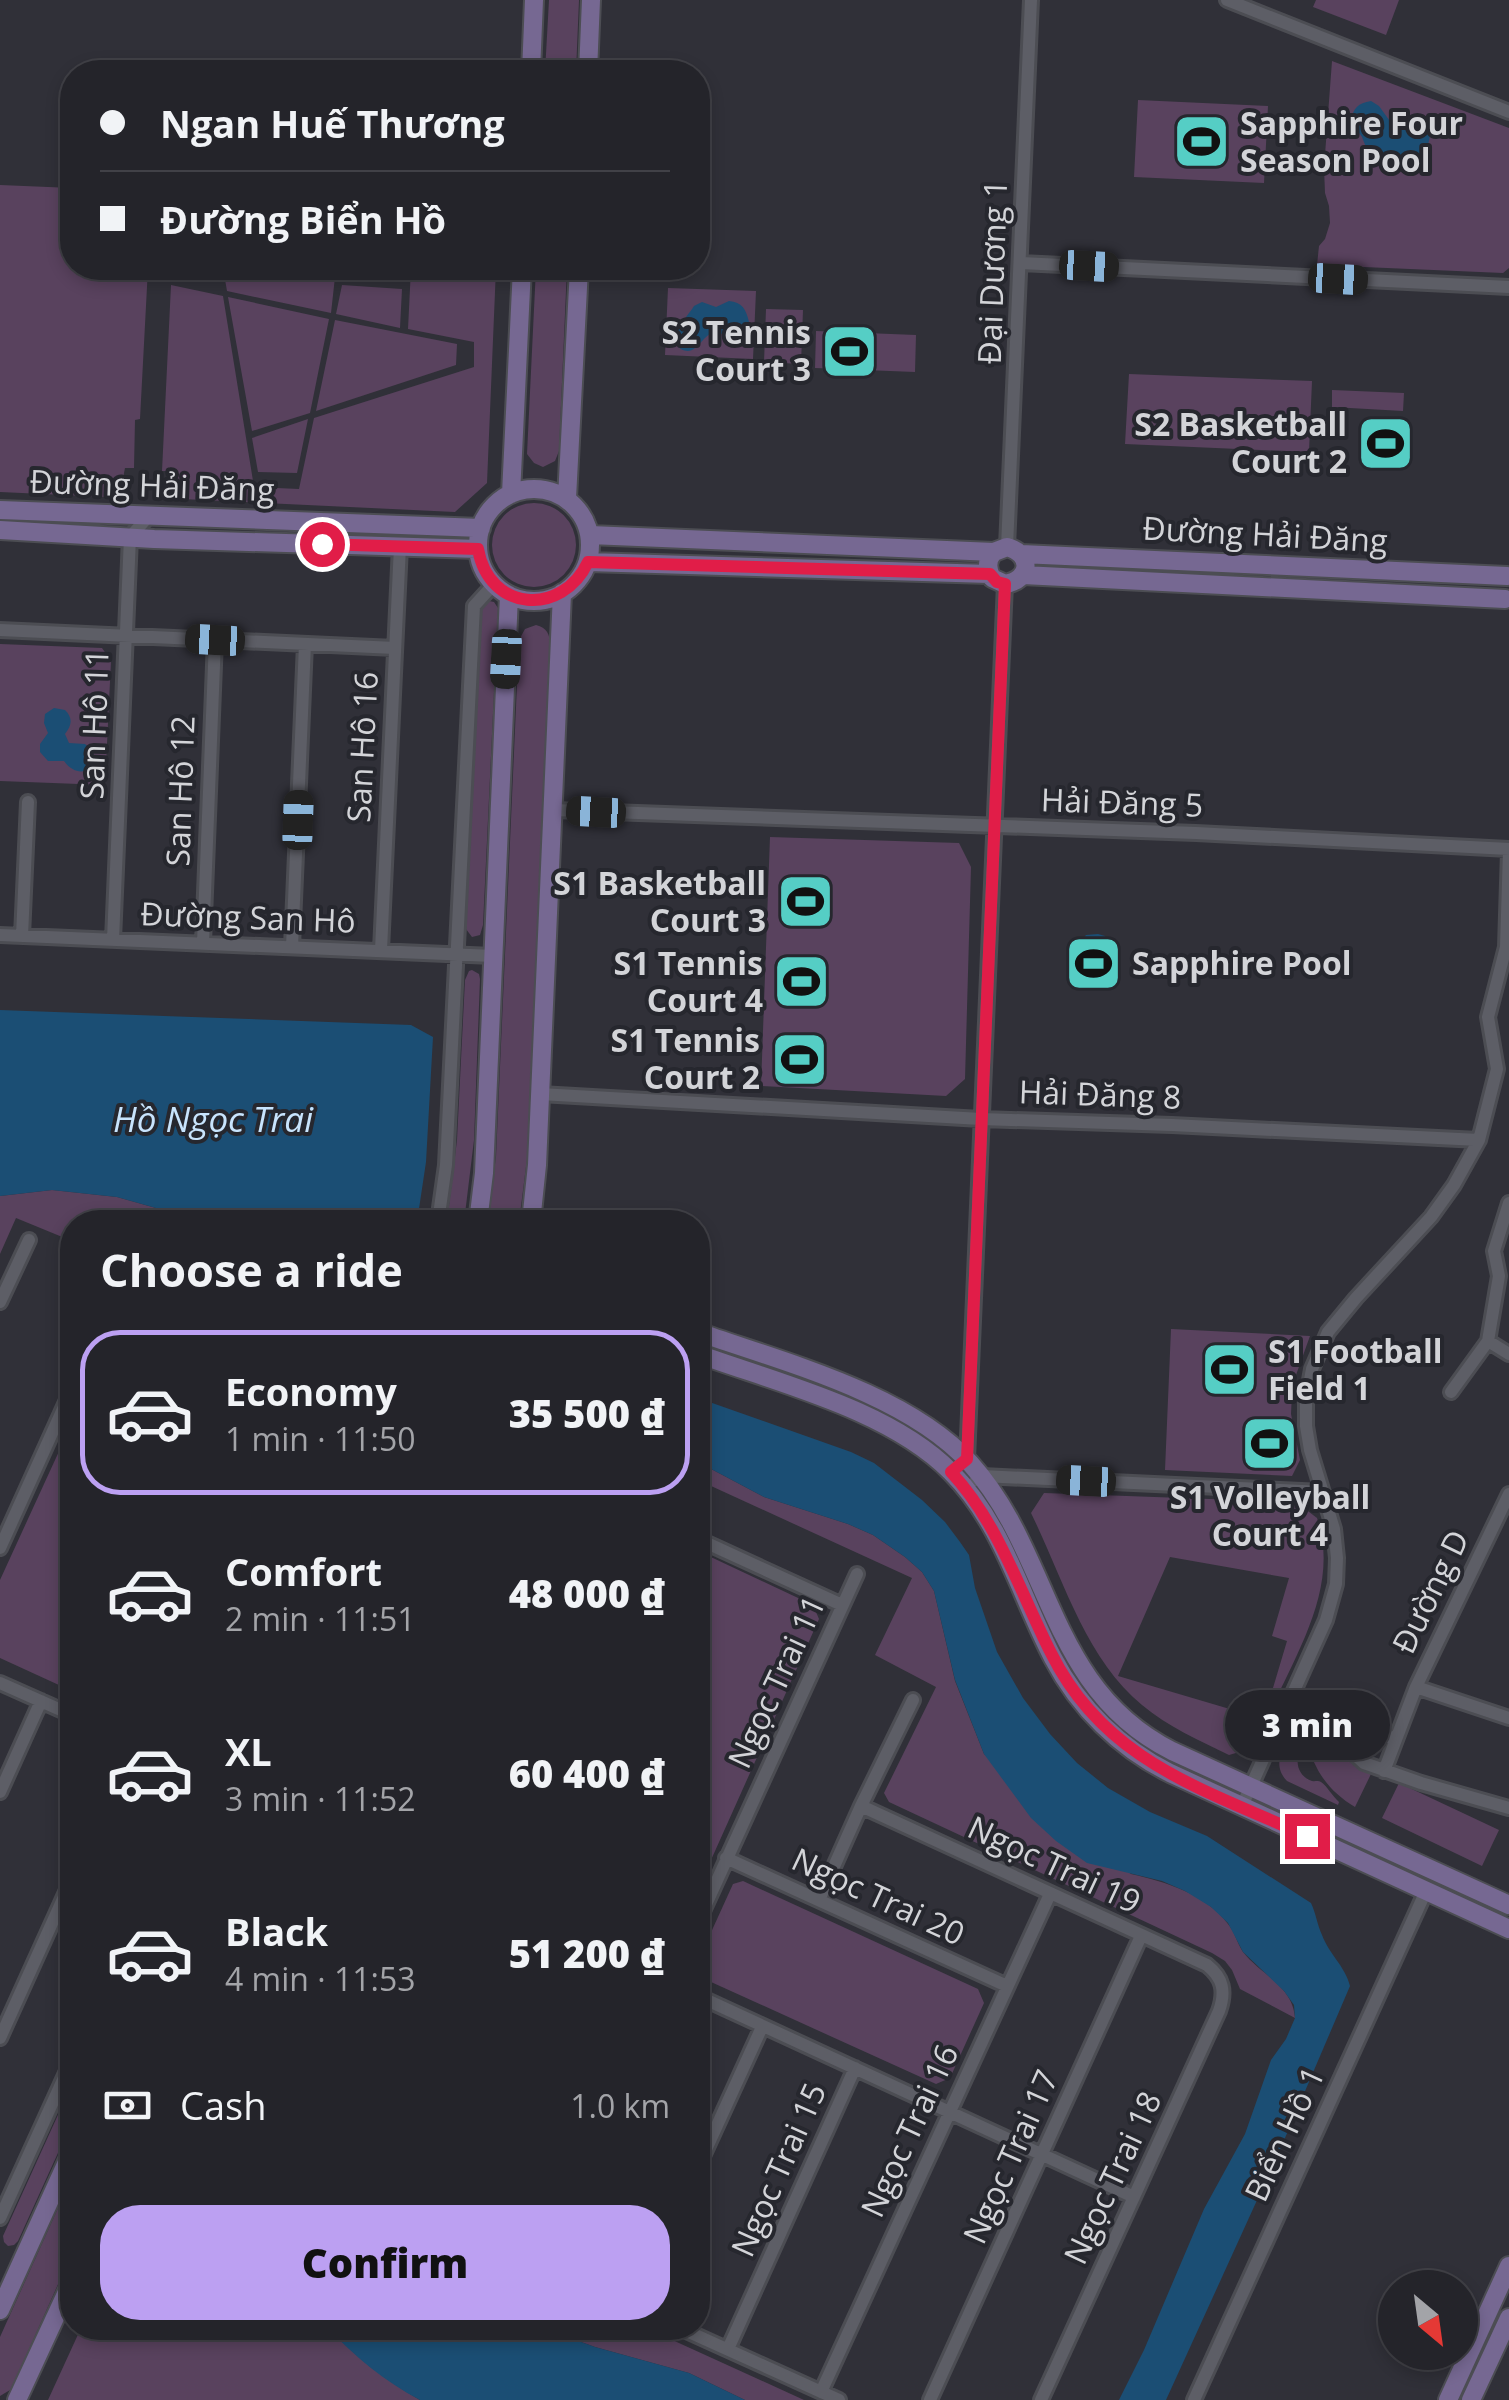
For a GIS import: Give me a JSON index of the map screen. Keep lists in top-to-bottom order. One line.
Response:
{"streets":{"street":["Đại Dương 1","Đường Hải Đăng","San Hô 11","San Hô 16","San Hô 12","Hải Đăng 5","Đường San Hô","Hải Đăng 8","Đường D","Ngọc Trai 11","Ngọc Trai 19","Ngọc Trai 20","Ngọc Trai 16","Biển Hồ 1","Ngọc Trai 17","Ngọc Trai 15","Ngọc Trai 18"]},"crossings":[["Đại Dương 1","Đường Hải Đăng"],["Đường Hải Đăng","San Hô 11"],["Đường Hải Đăng","San Hô 16"],["San Hô 11","Đường San Hô"],["San Hô 16","Đường San Hô"],["San Hô 12","Đường San Hô"],["Ngọc Trai 11","Ngọc Trai 20"],["Ngọc Trai 19","Ngọc Trai 16"],["Ngọc Trai 19","Ngọc Trai 17"],["Ngọc Trai 19","Ngọc Trai 18"],["Ngọc Trai 20","Ngọc Trai 16"]],"water":["Hồ Ngọc Trai"],"places":{"sports":["Sapphire Four Season Pool","S2 Tennis Court 3","S2 Basketball Court 2","S1 Basketball Court 3","Sapphire Pool","S1 Tennis Court 4","S1 Tennis Court 2","S1 Football Field 1","S1 Volleyball Court 4"]},"north":"bottom right","page":{"banner":["Ngan Huế Thương","Đường Biển Hồ"],"heading":"Choose a ride","list":[{"name":"Economy","note":"1 min · 11:50","value":"35 500 ₫"},{"name":"Comfort","note":"2 min · 11:51","value":"48 000 ₫"},{"name":"XL","note":"3 min · 11:52","value":"60 400 ₫"},{"name":"Black","note":"4 min · 11:53","value":"51 200 ₫"}],"bubble":"3 min","pay":["Cash","1.0 km"],"buttons":"Confirm"}}
